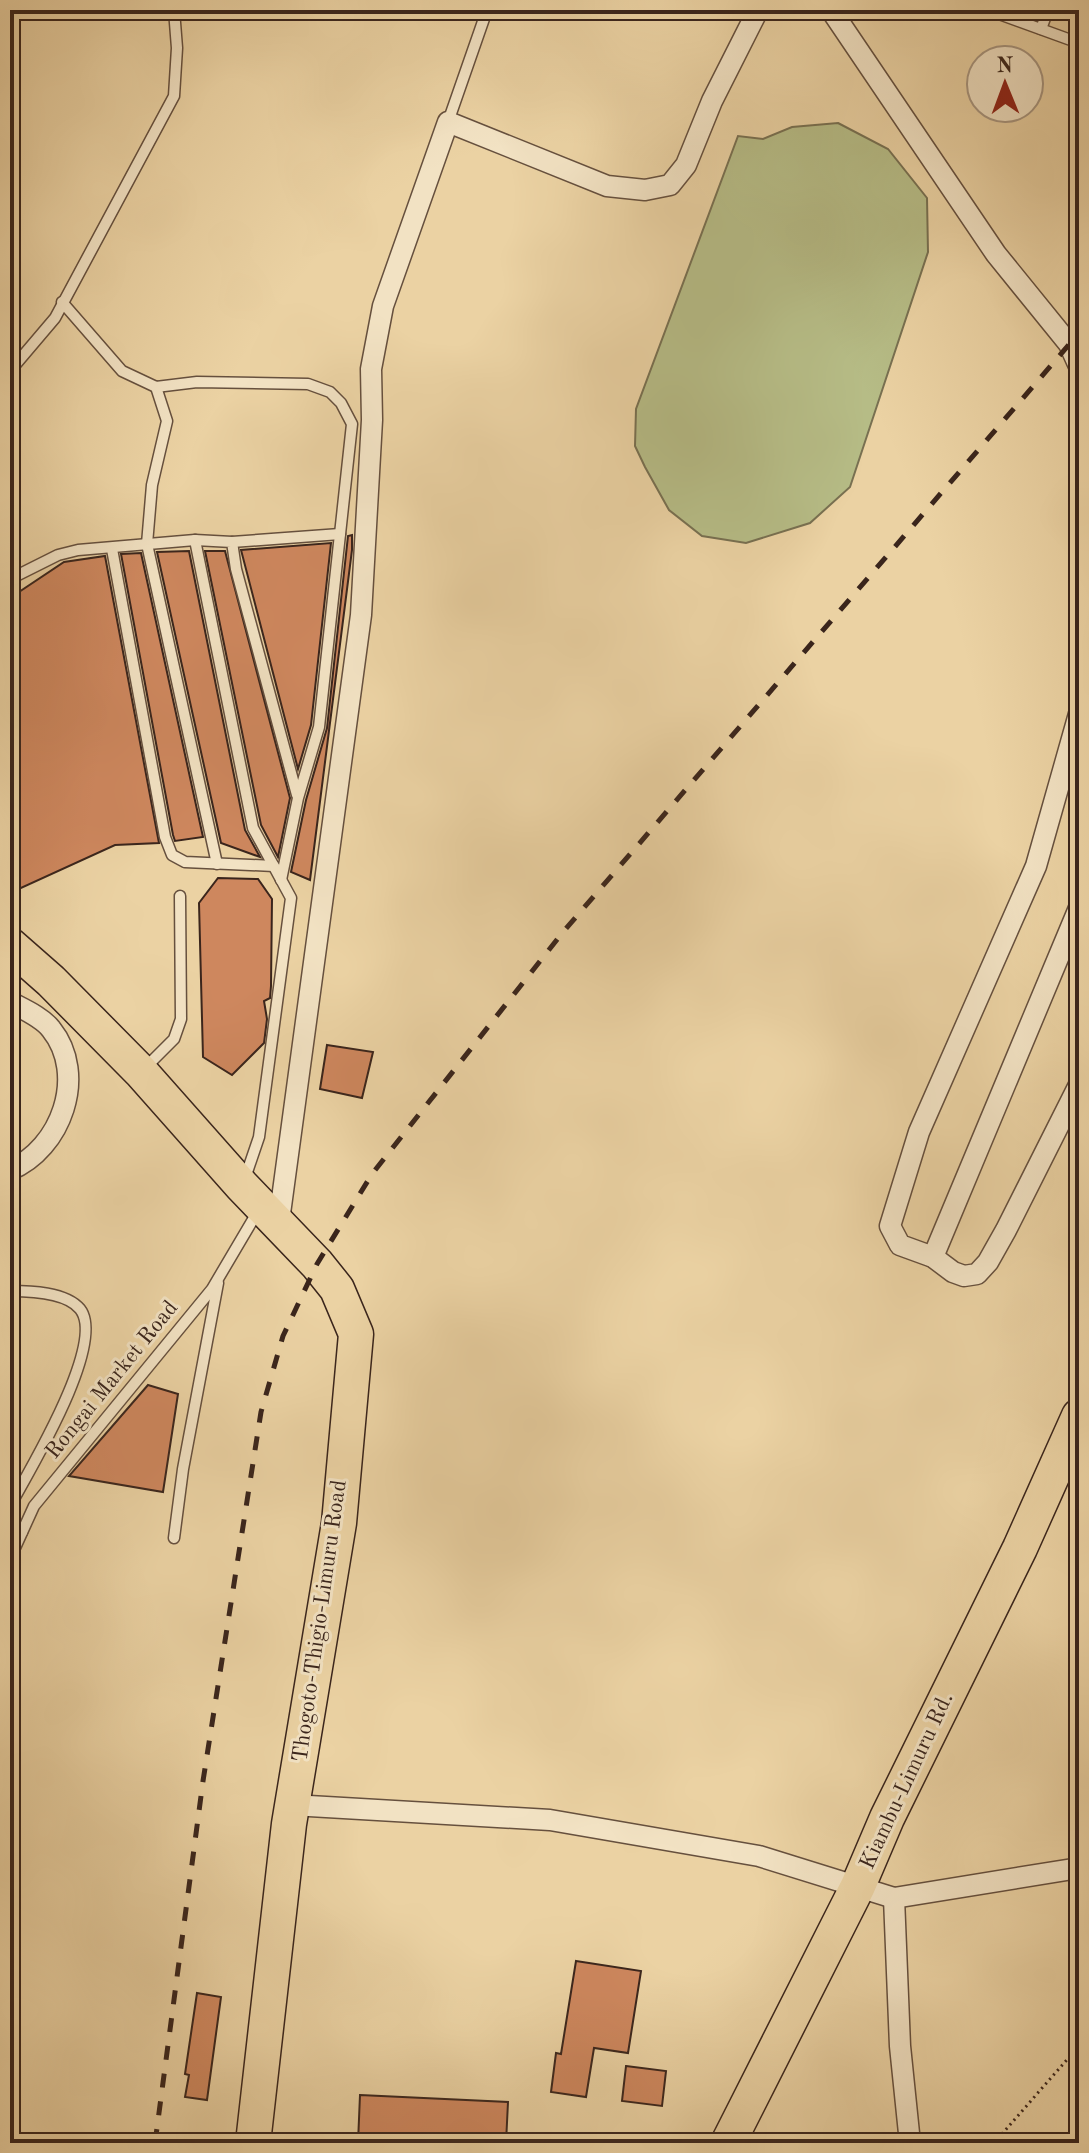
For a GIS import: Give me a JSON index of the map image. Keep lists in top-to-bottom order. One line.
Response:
{"streets":{"highway":["Thogoto-Thigio-Limuru Road","Kiambu-Limuru Rd."],"lane":["Rongai Market Road"]},"crossings":[["Rongai Market Road","Thogoto-Thigio-Limuru Road"]],"north":"top"}
